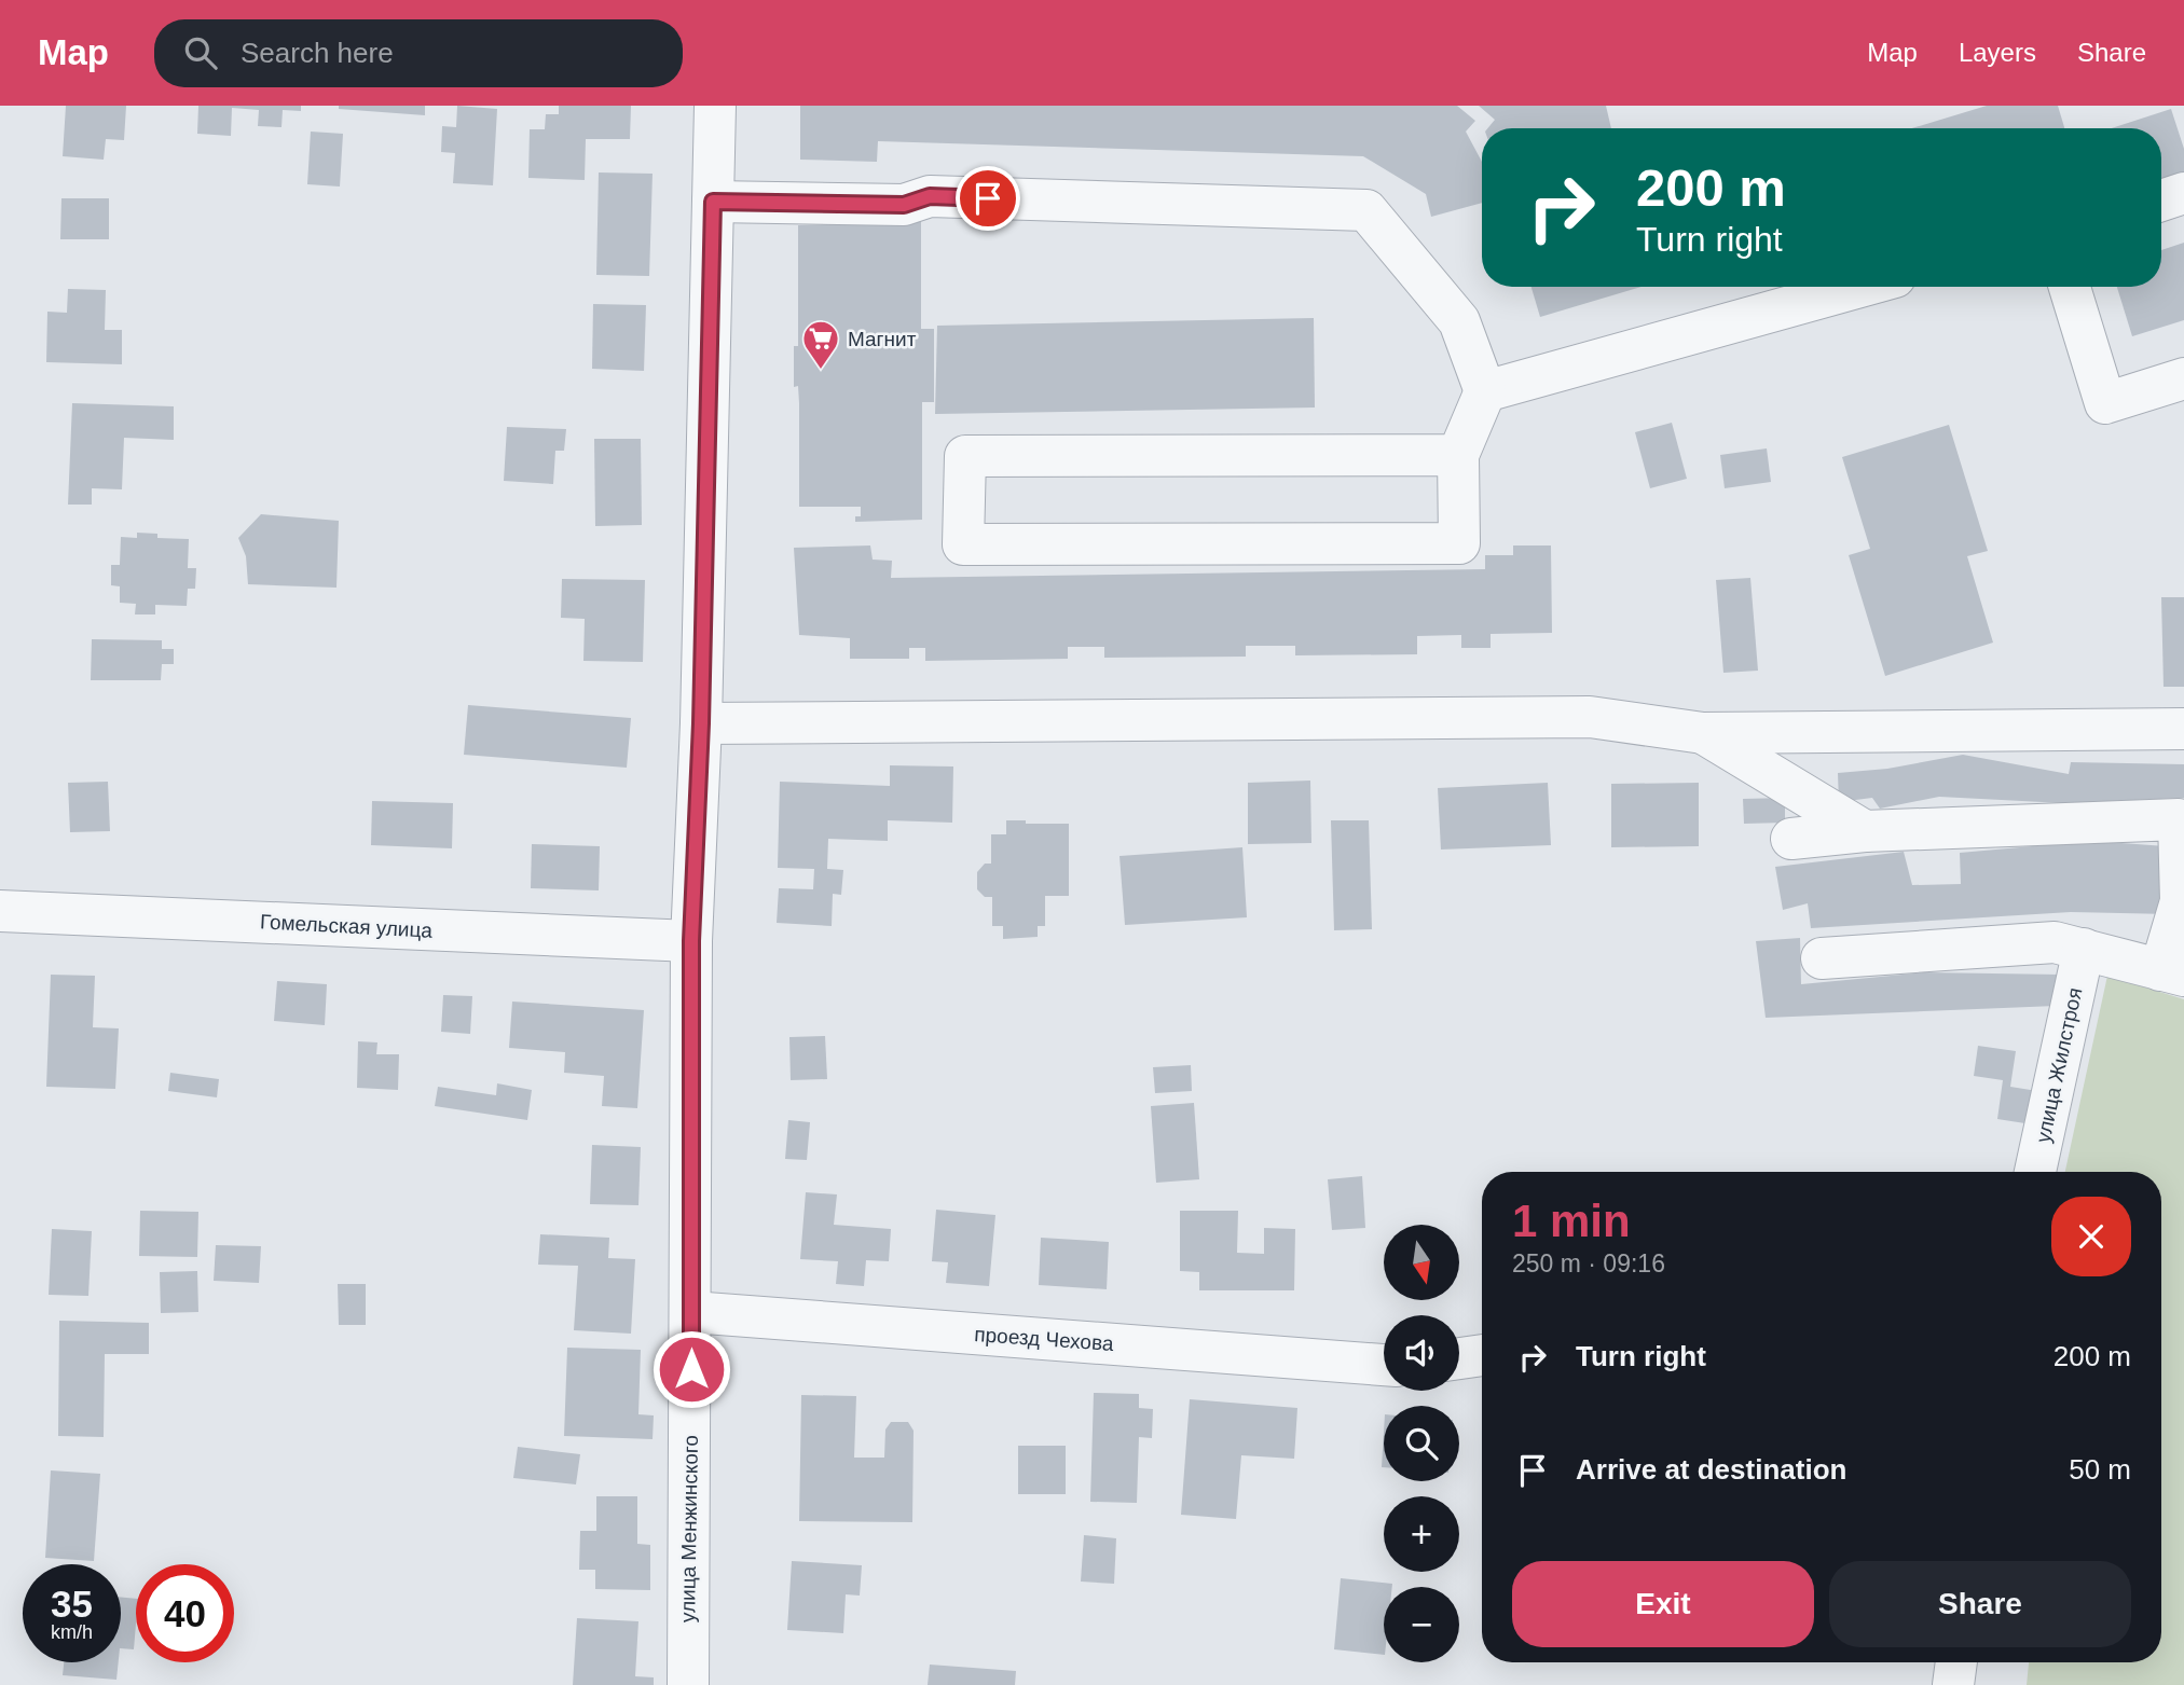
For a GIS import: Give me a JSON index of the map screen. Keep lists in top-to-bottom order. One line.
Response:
{"streets":{"street":["Гомельская улица","улица Жилстроя","проезд Чехова","улица Менжинского"]},"crossings":[["Гомельская улица","улица Менжинского"],["проезд Чехова","улица Менжинского"]],"places":{"supermarket":["Магнит"]},"north":"bottom","page":{"header":"Map","search":"Search here","nav":["Map","Layers","Share"],"turn":["200 m","Turn right"],"heading":["1 min","250 m · 09:16"],"map_buttons":["+","−"],"list":[{"name":"Turn right","value":"200 m"},{"name":"Arrive at destination","value":"50 m"}],"buttons":["Exit","Share"],"speed":"35 km/h","limit":"40"}}
